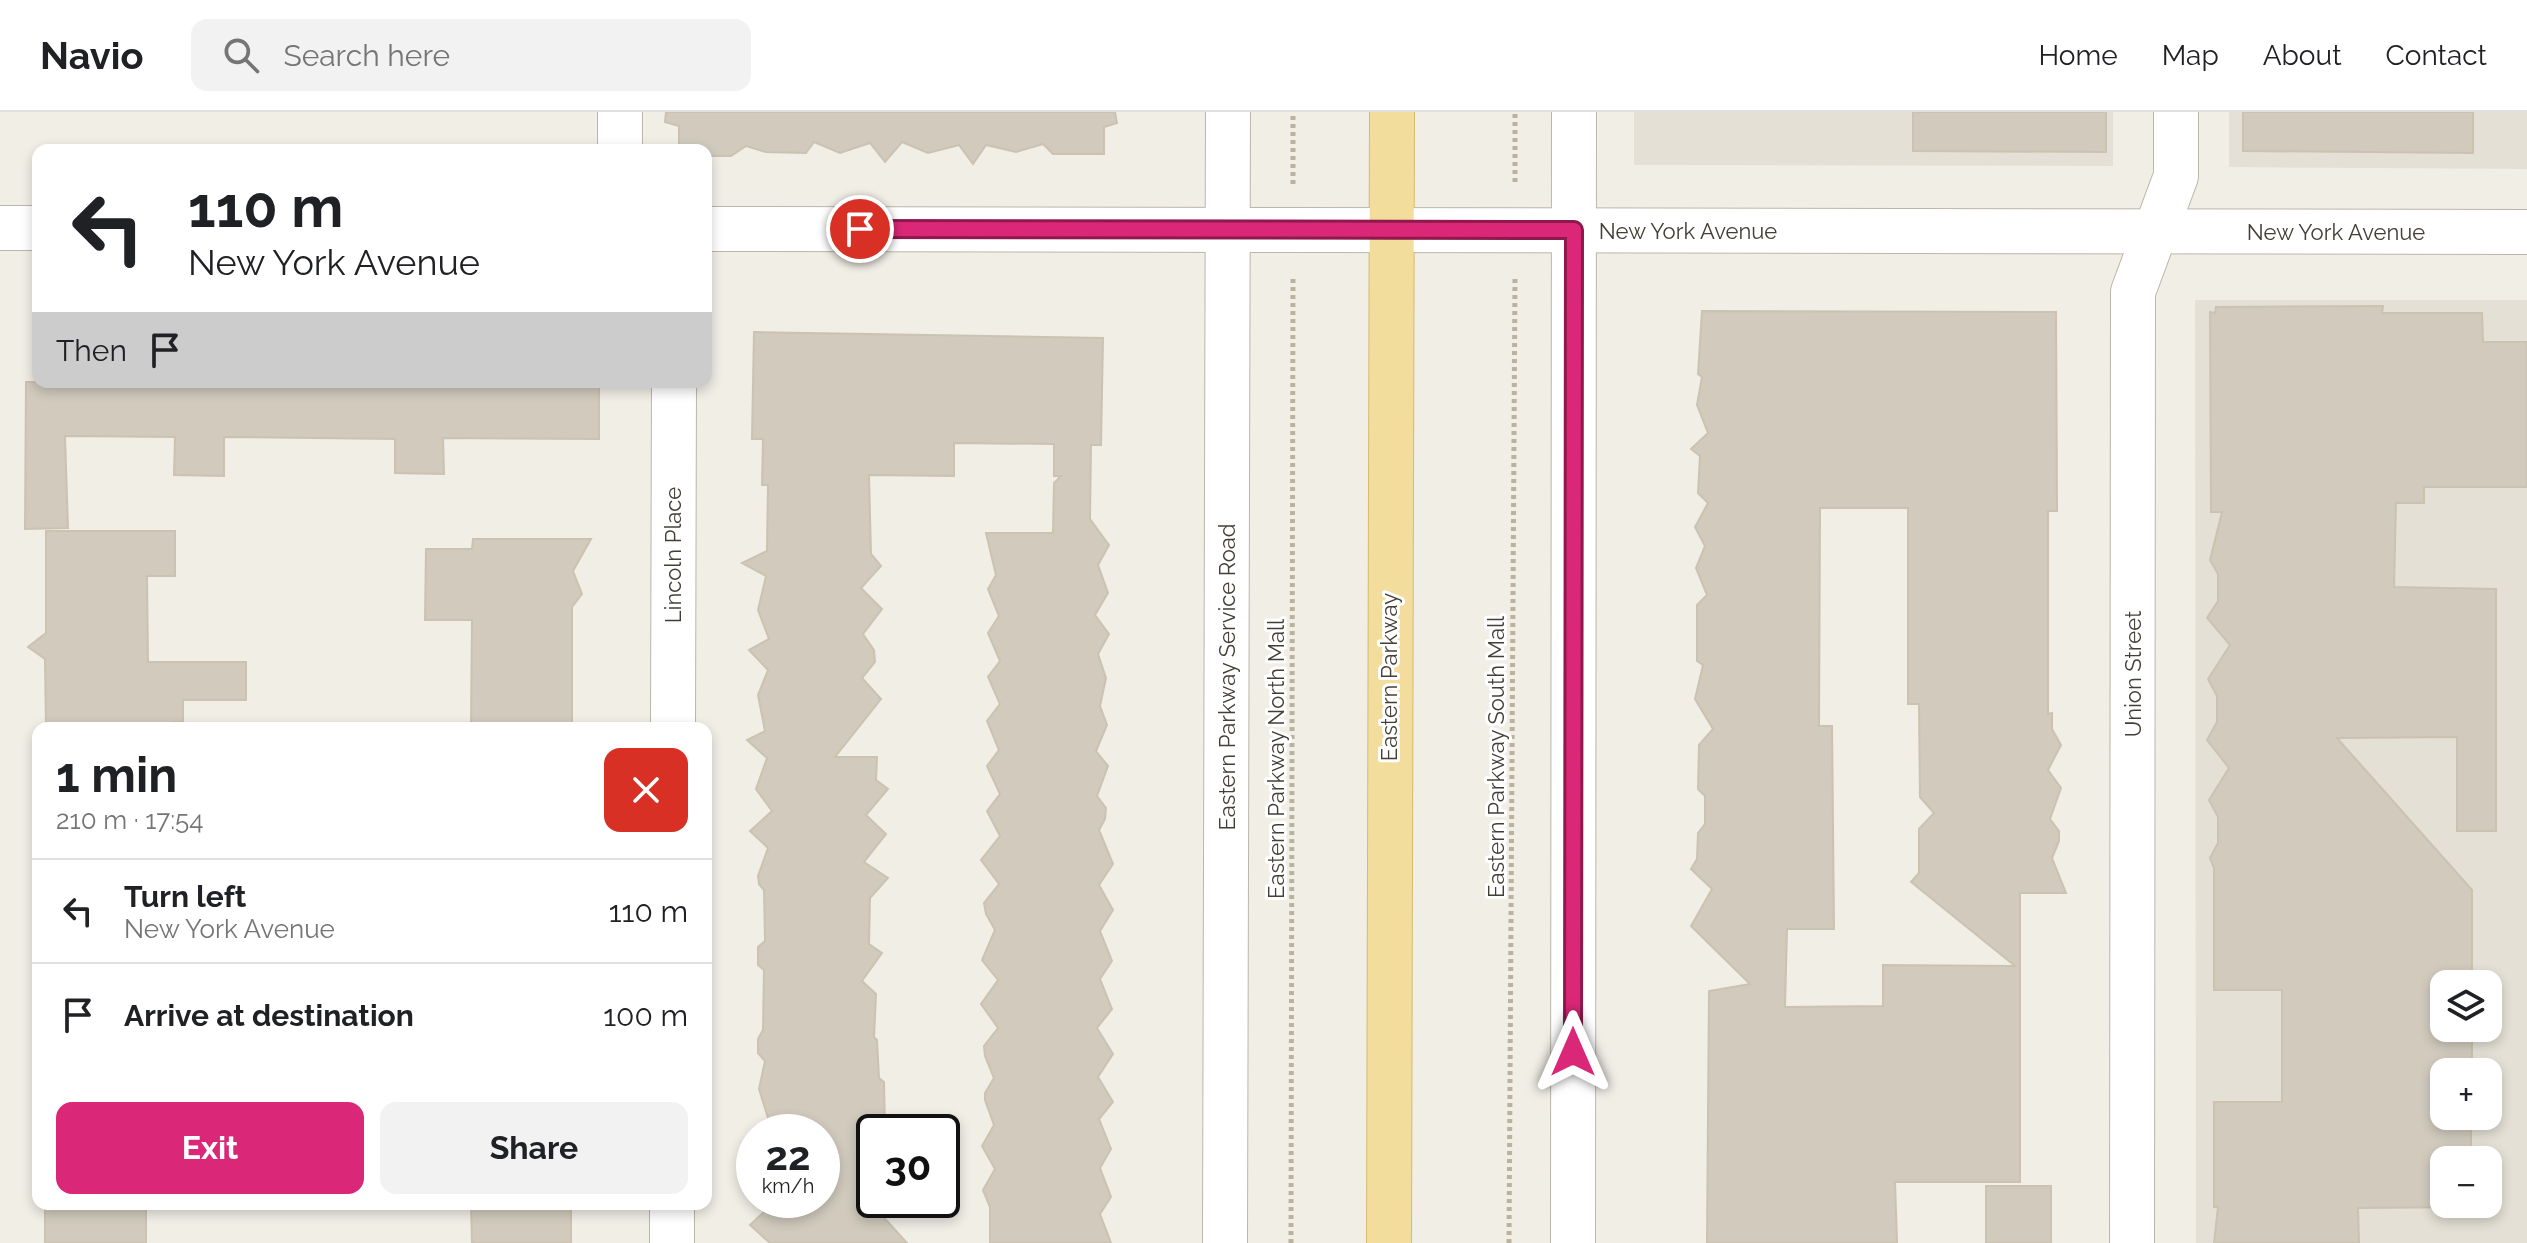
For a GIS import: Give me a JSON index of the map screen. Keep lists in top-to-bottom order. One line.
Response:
{"streets":{"main road":["Eastern Parkway"],"street":["New York Avenue","Lincoln Place","Union Street","Eastern Parkway Service Road"],"path":["Eastern Parkway South Mall","Eastern Parkway North Mall"]},"crossings":[["New York Avenue","Union Street"],["New York Avenue","Eastern Parkway Service Road"],["New York Avenue","Eastern Parkway"]],"page":{"header":"Navio","search":"Search here","nav":["Home","Map","About","Contact"],"turn":["110 m","New York Avenue"],"then":"Then","heading":["1 min","210 m · 17:54"],"list":[{"name":"Turn left","note":"New York Avenue","value":"110 m"},{"name":"Arrive at destination","value":"100 m"}],"map_buttons":["+","−"],"buttons":["Exit","Share"],"speed":"22 km/h","limit":"30"}}
